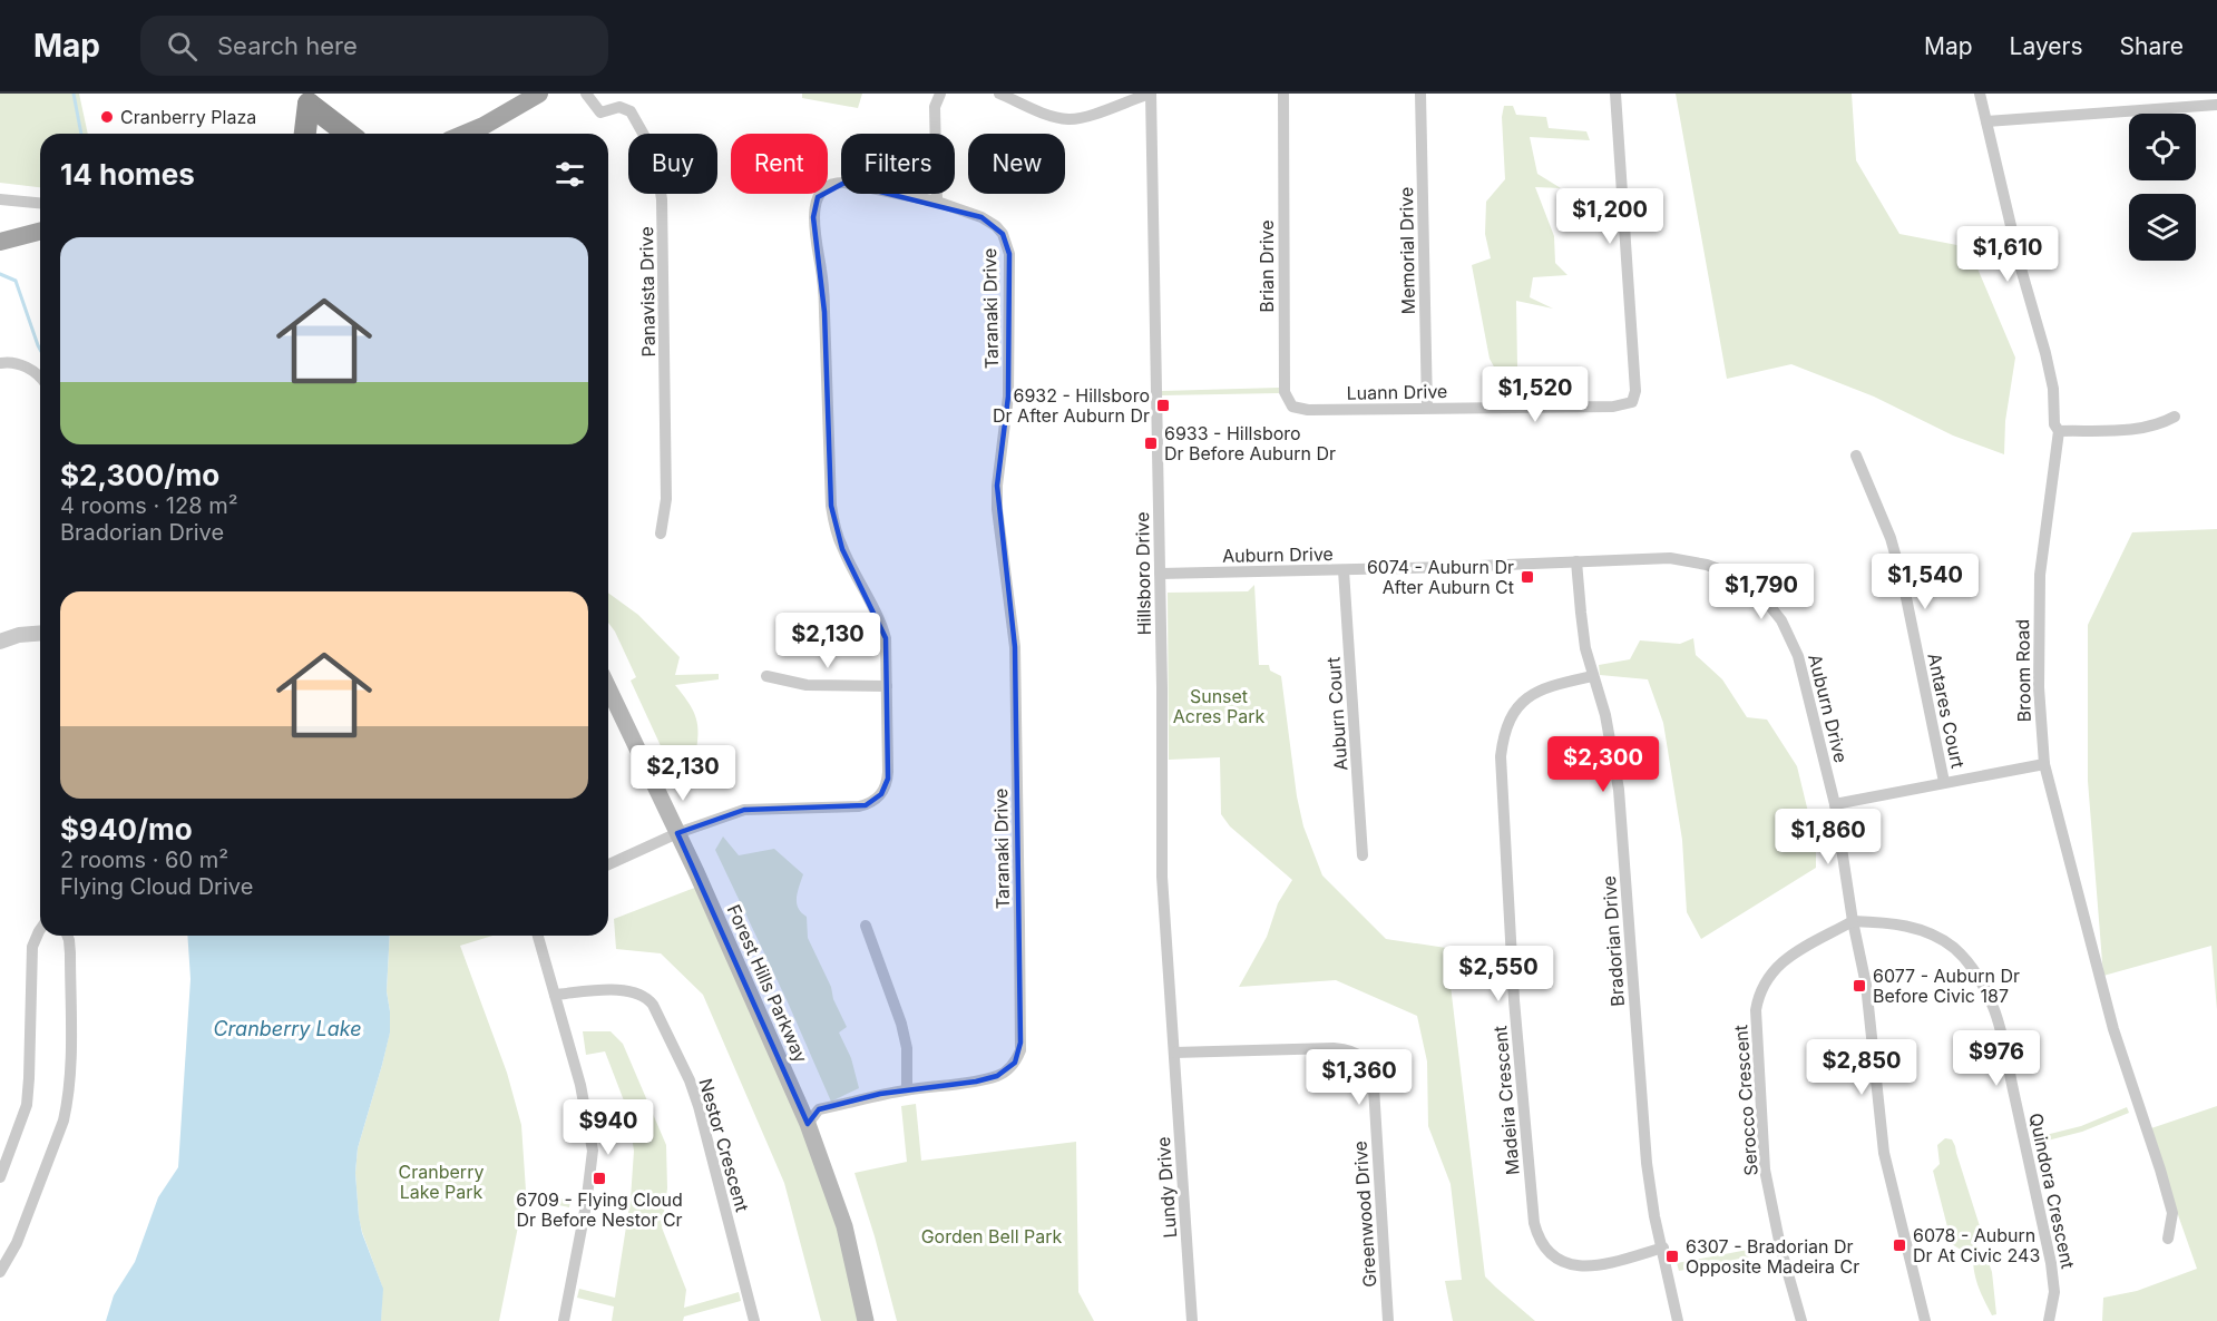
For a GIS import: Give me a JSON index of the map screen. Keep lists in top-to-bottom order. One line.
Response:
{"streets":{"main road":["Forest Hills Parkway"],"street":["Memorial Drive","Brian Drive","Panavista Drive","Taranaki Drive","Luann Drive","Auburn Drive","Hillsboro Drive","Broom Road","Antares Court","Auburn Court","Bradorian Drive","Madeira Crescent","Serocco Crescent","Nestor Crescent","Lundy Drive","Quindora Crescent","Greenwood Drive"]},"crossings":[["Memorial Drive","Luann Drive"],["Brian Drive","Luann Drive"],["Taranaki Drive","Forest Hills Parkway"],["Auburn Drive","Hillsboro Drive"],["Auburn Drive","Auburn Court"],["Auburn Drive","Bradorian Drive"],["Auburn Drive","Serocco Crescent"],["Auburn Drive","Quindora Crescent"],["Hillsboro Drive","Lundy Drive"],["Hillsboro Drive","Greenwood Drive"],["Bradorian Drive","Madeira Crescent"],["Serocco Crescent","Quindora Crescent"],["Lundy Drive","Greenwood Drive"]],"water":["Cranberry Lake"],"parks":["Sunset Acres Park","Cranberry Lake Park","Gorden Bell Park"],"places":{"other":["Cranberry Plaza"],"transit":["6932 - Hillsboro Dr After Auburn Dr","6933 - Hillsboro Dr Before Auburn Dr","6074 - Auburn Dr After Auburn Ct","6077 - Auburn Dr Before Civic 187","6709 - Flying Cloud Dr Before Nestor Cr","6078 - Auburn Dr At Civic 243","6307 - Bradorian Dr Opposite Madeira Cr"]},"page":{"header":"Map","search":"Search here","nav":["Map","Layers","Share"],"chip":["Buy","Rent","Filters","New"],"heading":"14 homes","price":["$1,200","$1,610","$1,520","$1,540","$1,790","$2,130","$2,300","$2,130","$1,860","$2,550","$976","$2,850","$1,360","$940"],"list":[{"name":"$2,300/mo","note":"4 rooms · 128 m² · Bradorian Drive"},{"name":"$940/mo","note":"2 rooms · 60 m² · Flying Cloud Drive"}]}}
